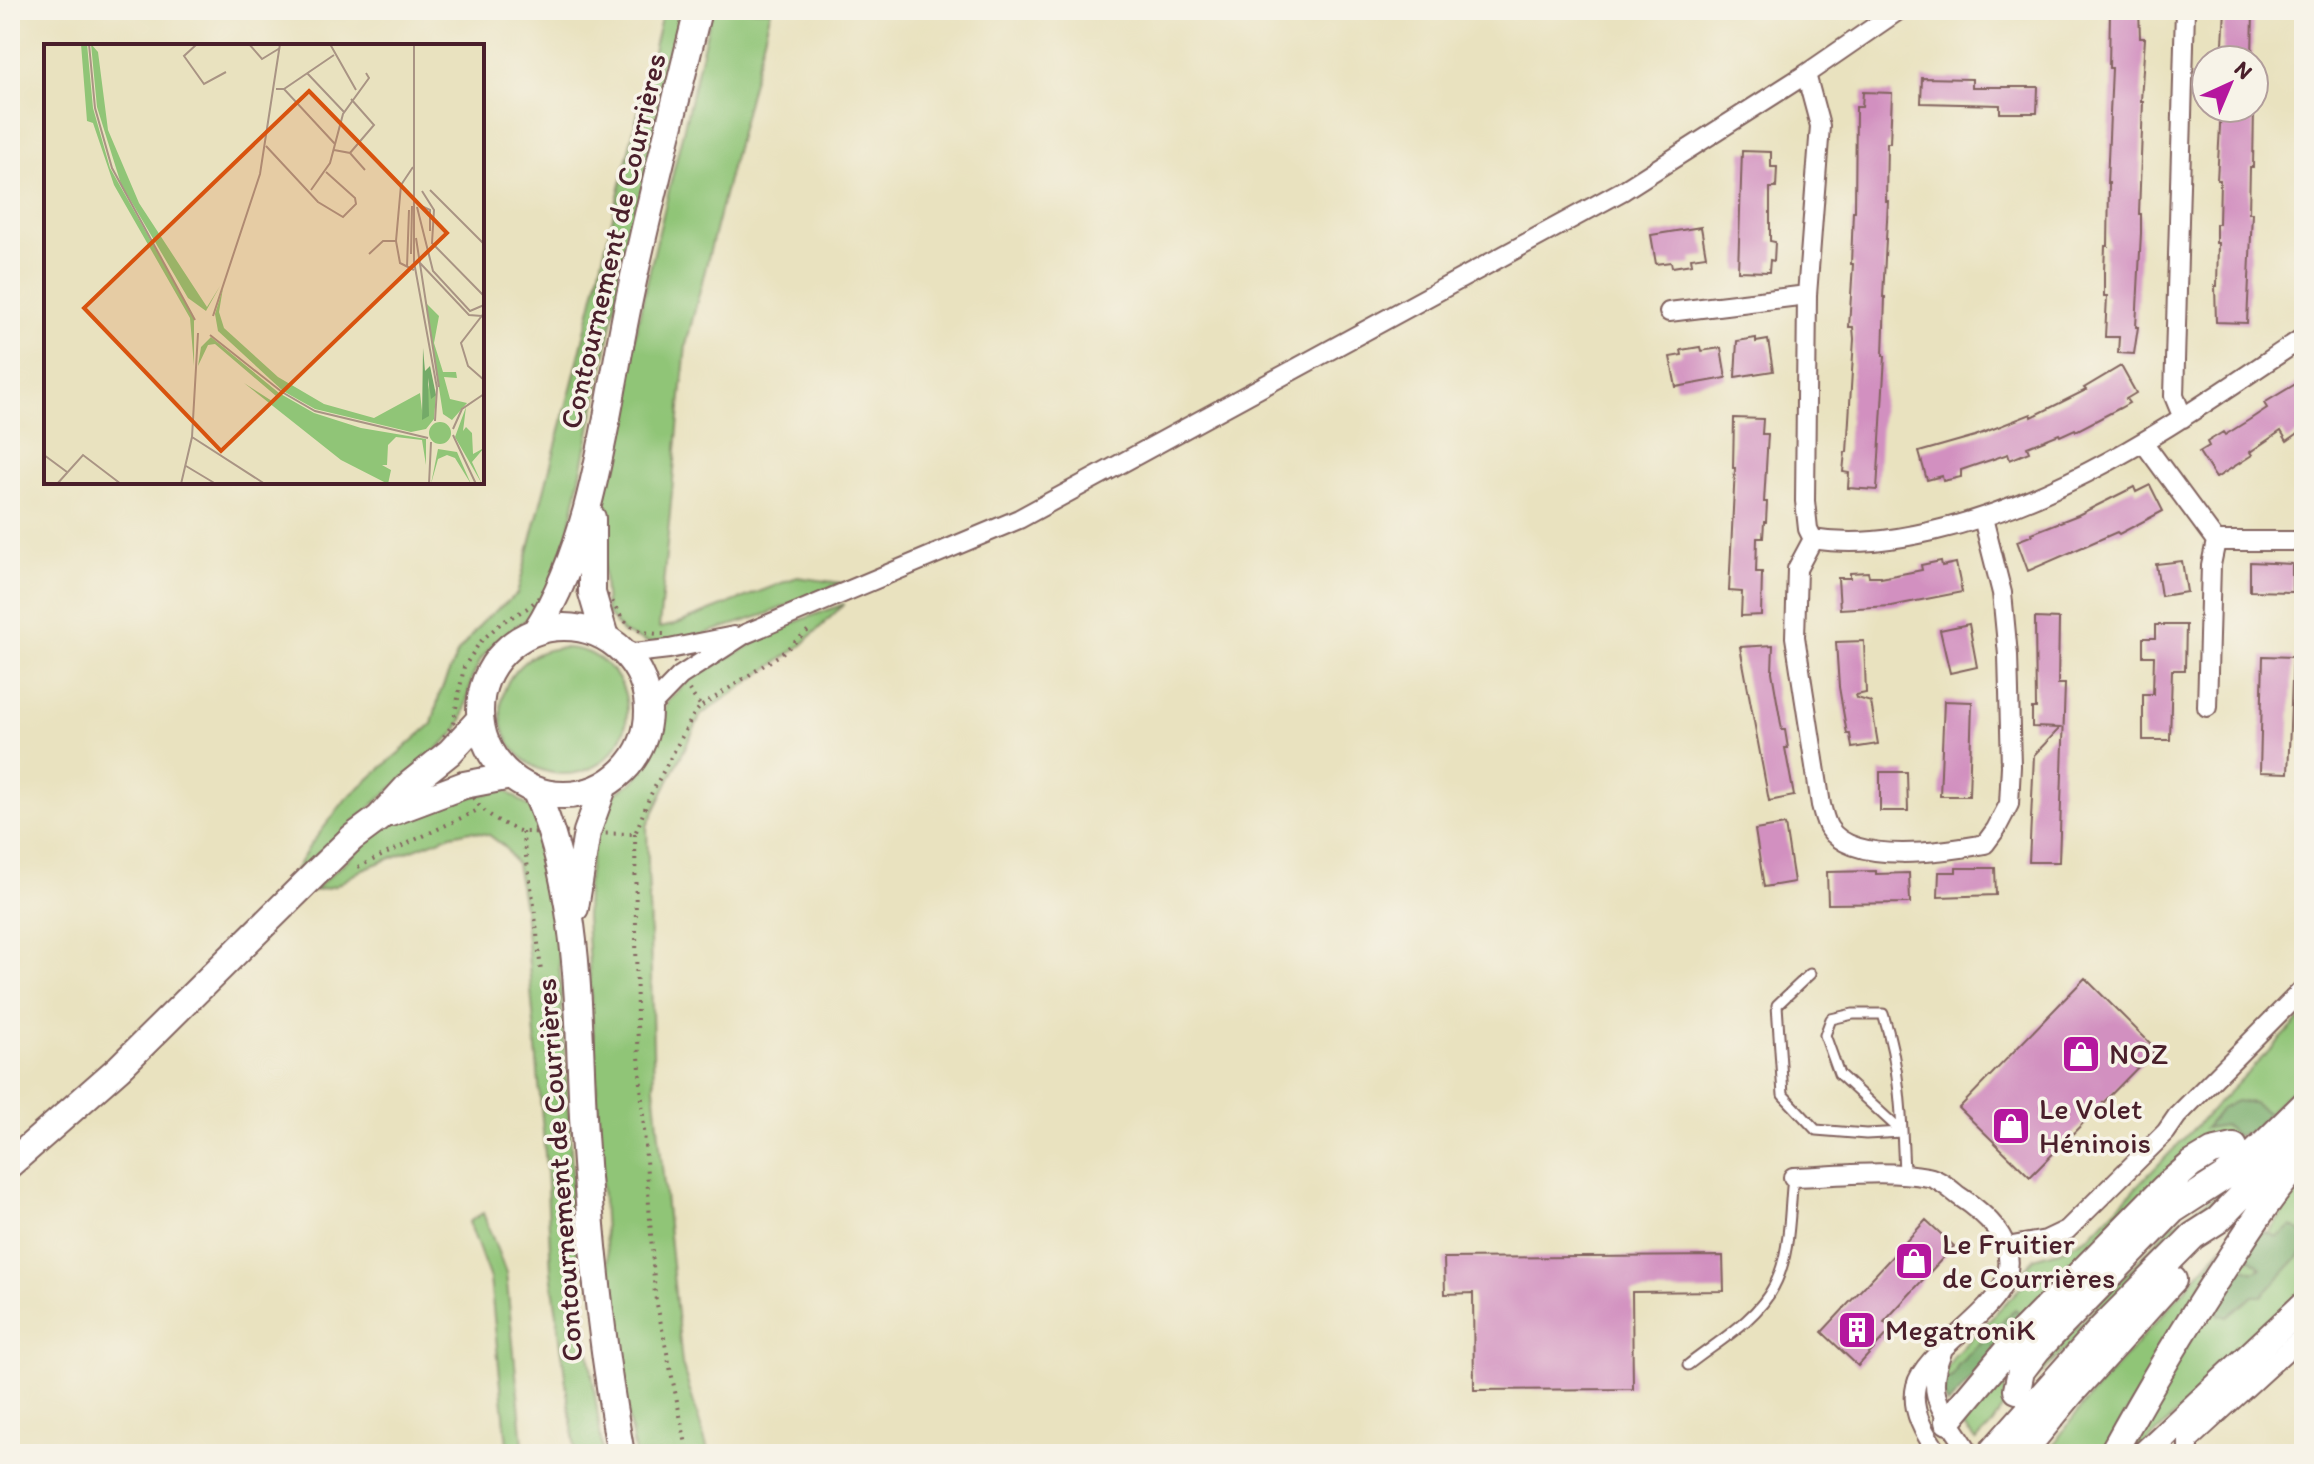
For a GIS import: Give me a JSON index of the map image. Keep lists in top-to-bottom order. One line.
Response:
{"streets":{"street":["Contournement de Courrières"]},"places":{"shop":["NOZ","Le Volet Héninois","Le Fruitier de Courrières"],"building":["MegatroniK"]},"north":"top right"}
